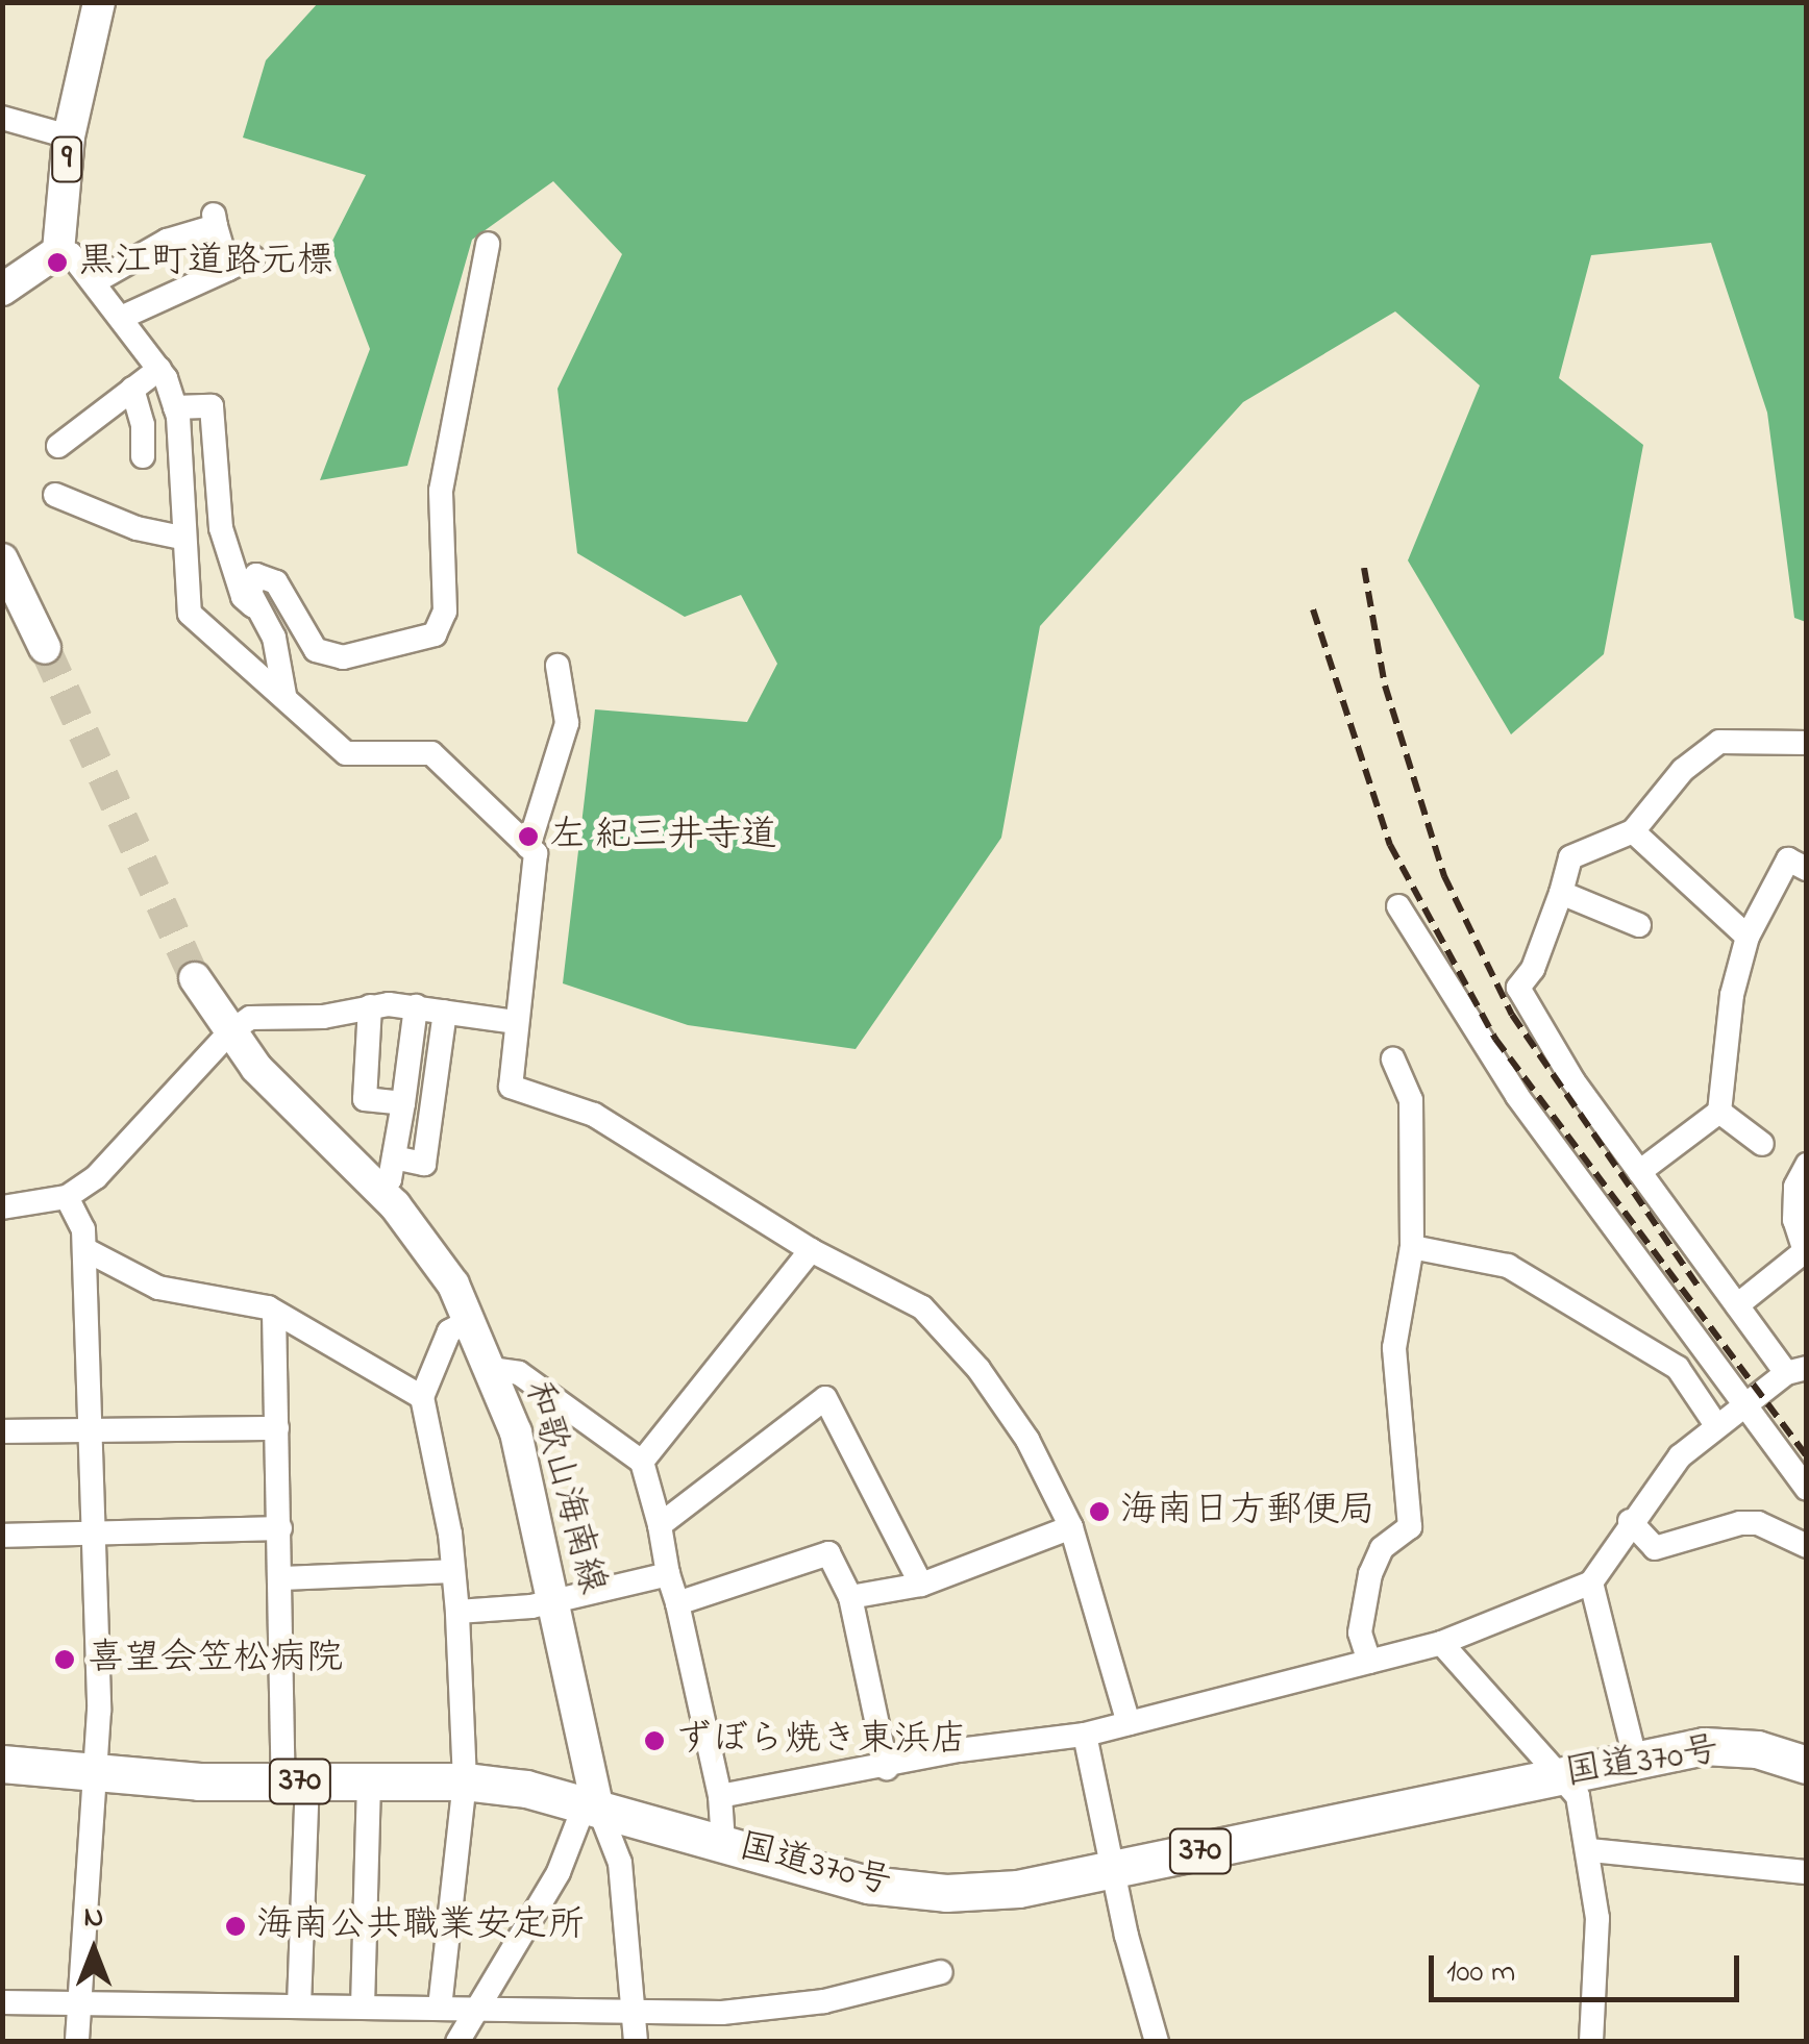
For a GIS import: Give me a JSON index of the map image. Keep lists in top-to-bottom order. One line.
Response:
{"streets":{"highway":["国道370号","370"],"main road":["9","和歌山海南線"]},"crossings":[["和歌山海南線","国道370号"]],"places":["黒江町道路元標","左 紀三井寺道","海南日方郵便局","喜望会笠松病院","ずぼら焼き東浜店","海南公共職業安定所"],"scale_bar":"100 m","north":"top"}
